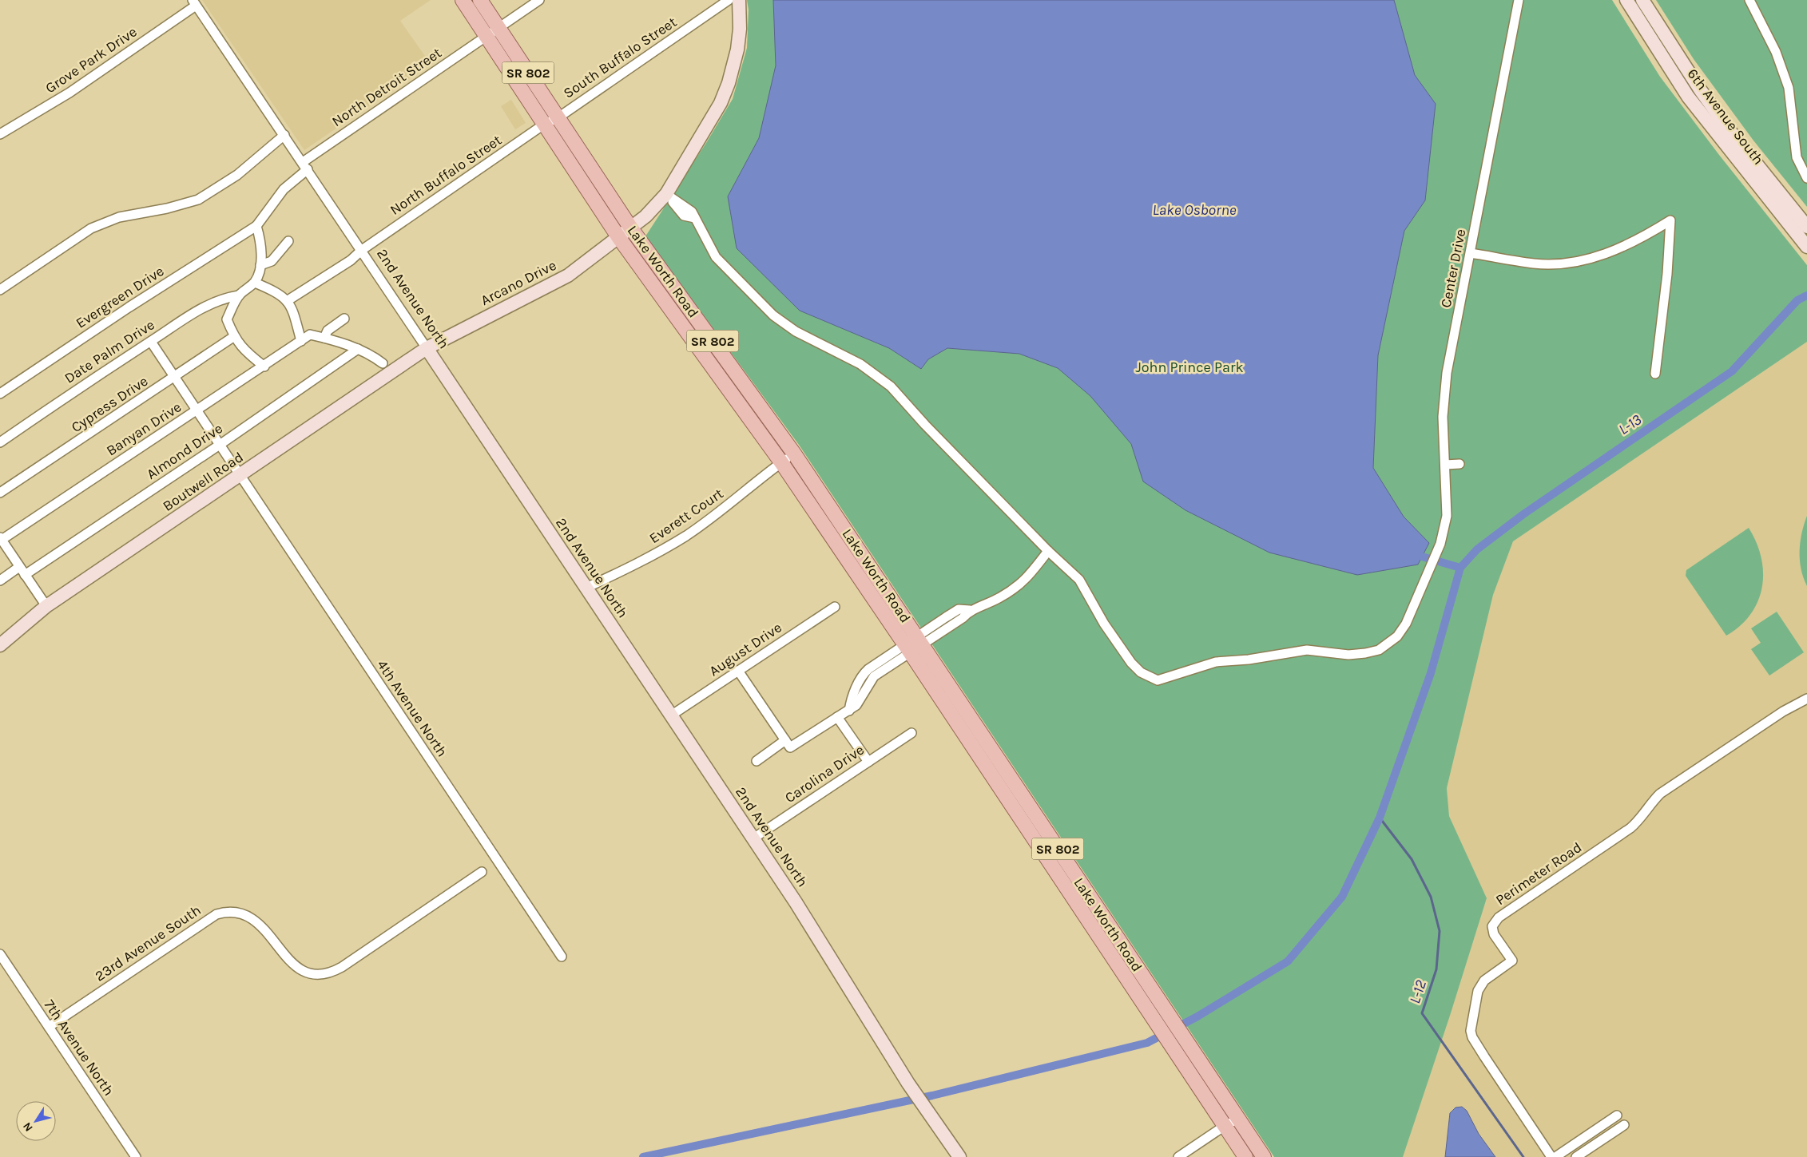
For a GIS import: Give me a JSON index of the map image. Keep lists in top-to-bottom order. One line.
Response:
{"streets":{"main road":["SR 802","Lake Worth Road"],"street":["South Buffalo Street","Grove Park Drive","North Detroit Street","6th Avenue South","North Buffalo Street","Center Drive","Arcano Drive","Evergreen Drive","2nd Avenue North","Date Palm Drive","Cypress Drive","Banyan Drive","Almond Drive","Boutwell Road","Everett Court","August Drive","4th Avenue North","Carolina Drive","Perimeter Road","23rd Avenue South","7th Avenue North"]},"crossings":[["South Buffalo Street","North Buffalo Street"],["South Buffalo Street","Lake Worth Road"],["Grove Park Drive","2nd Avenue North"],["North Detroit Street","Lake Worth Road"],["North Detroit Street","Evergreen Drive"],["North Detroit Street","2nd Avenue North"],["North Buffalo Street","Lake Worth Road"],["North Buffalo Street","2nd Avenue North"],["Lake Worth Road","Arcano Drive"],["Lake Worth Road","Everett Court"],["Arcano Drive","2nd Avenue North"],["Arcano Drive","Boutwell Road"],["2nd Avenue North","Boutwell Road"],["2nd Avenue North","Everett Court"],["2nd Avenue North","August Drive"],["2nd Avenue North","Carolina Drive"],["Date Palm Drive","Cypress Drive"],["Date Palm Drive","Banyan Drive"],["Date Palm Drive","4th Avenue North"],["Cypress Drive","Banyan Drive"],["Cypress Drive","4th Avenue North"],["Banyan Drive","4th Avenue North"],["Almond Drive","4th Avenue North"],["Boutwell Road","4th Avenue North"],["23rd Avenue South","7th Avenue North"]],"water":["Lake Osborne","L-13","L-12"],"parks":["John Prince Park"],"north":"bottom left"}
